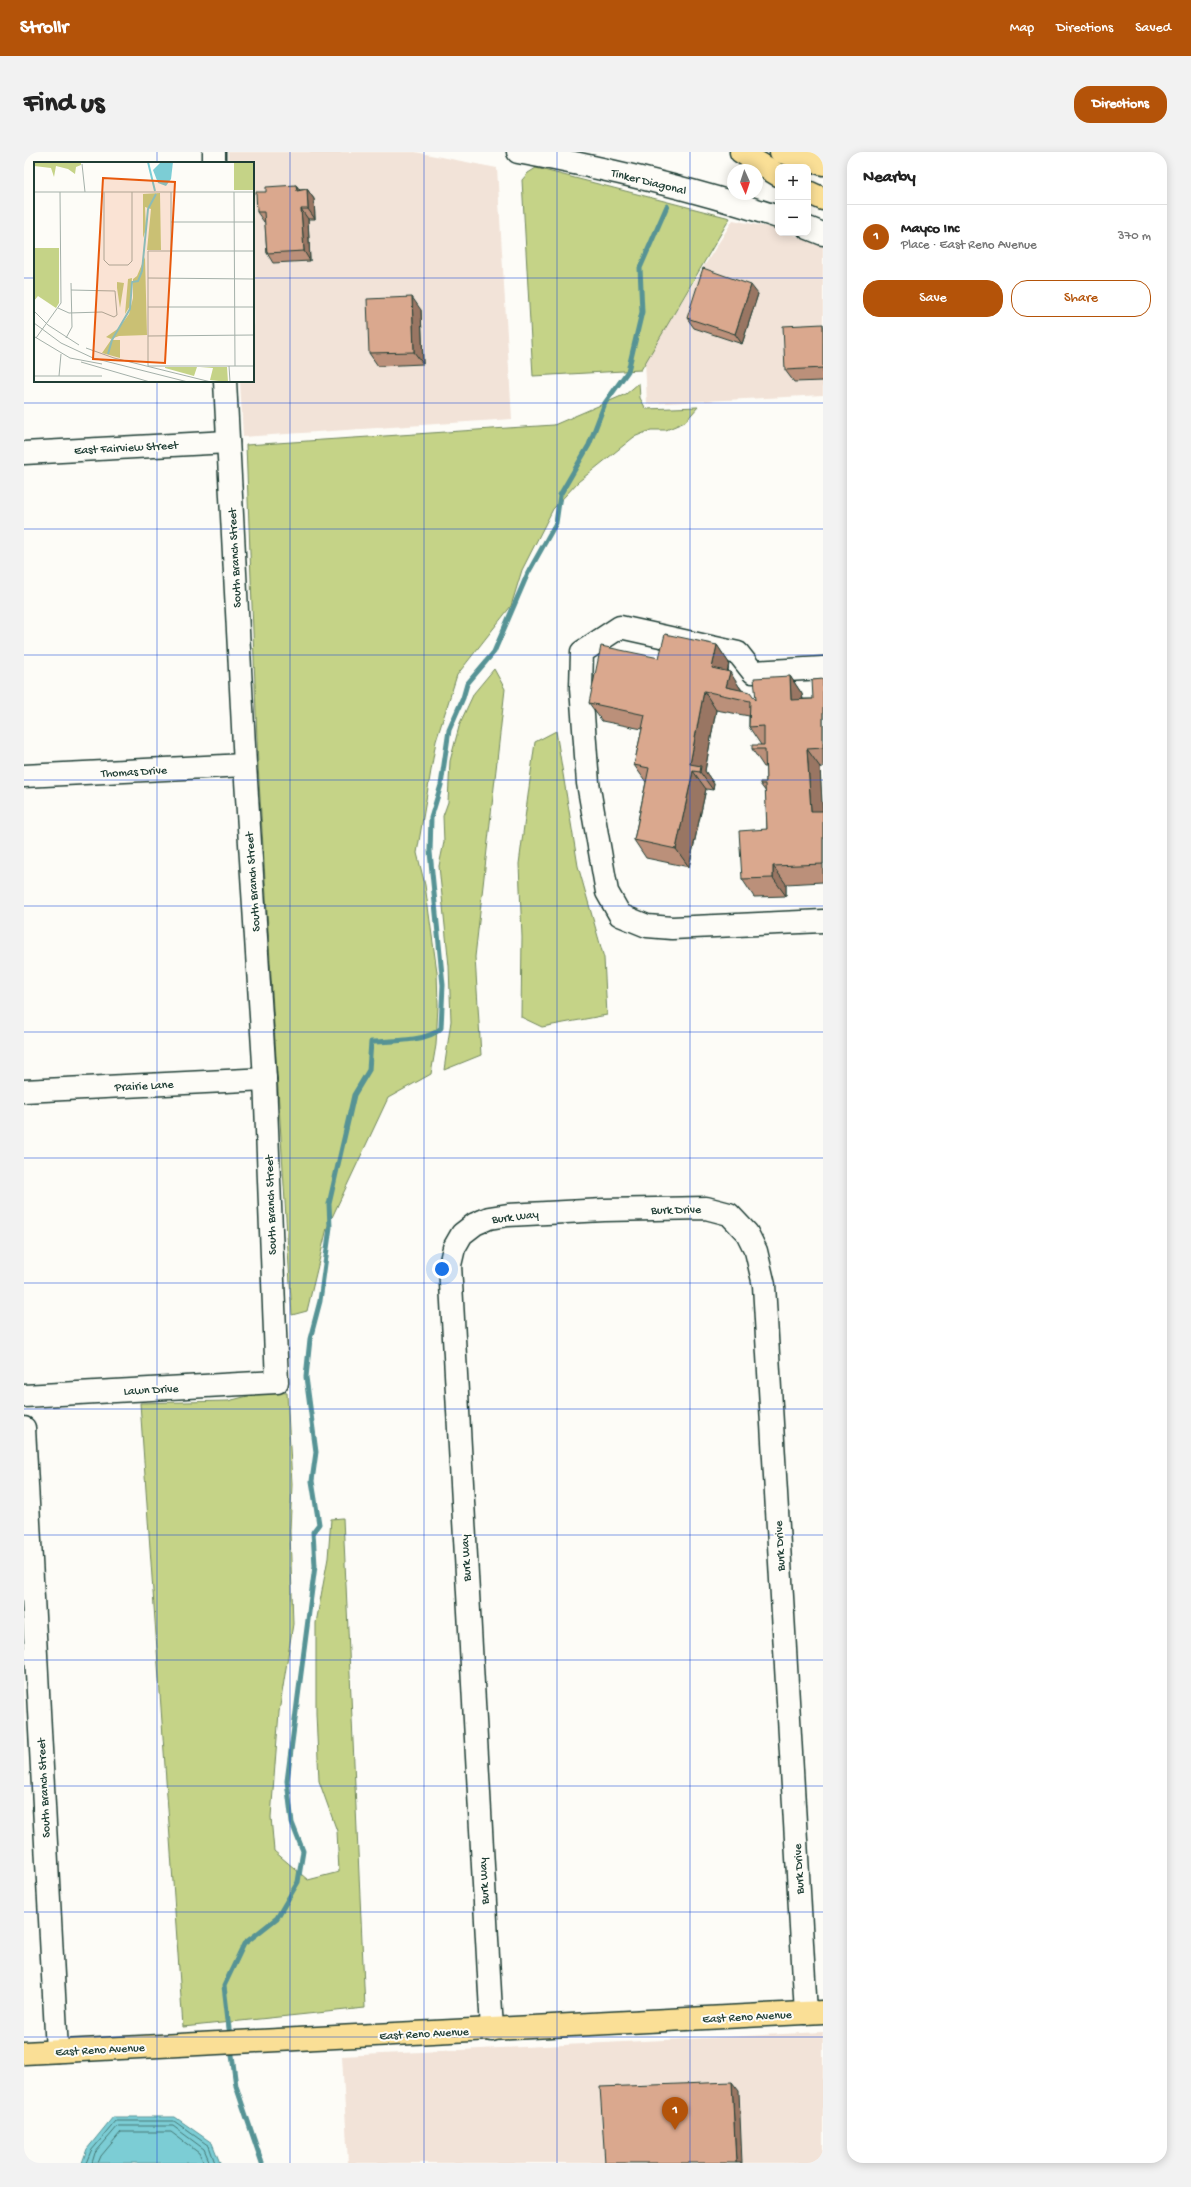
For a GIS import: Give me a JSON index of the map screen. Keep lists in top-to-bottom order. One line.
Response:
{"streets":{"main road":["East Reno Avenue"],"street":["Tinker Diagonal","East Fairview Street","South Branch Street","Thomas Drive","Prairie Lane","Burk Drive","Burk Way","Lawn Drive"]},"crossings":[["East Fairview Street","South Branch Street"],["South Branch Street","Thomas Drive"],["South Branch Street","Prairie Lane"],["South Branch Street","Lawn Drive"],["South Branch Street","East Reno Avenue"],["Burk Drive","Burk Way"],["Burk Drive","East Reno Avenue"],["Burk Way","East Reno Avenue"]],"north":"bottom","page":{"header":"Strollr","nav":["Map","Directions","Saved"],"buttons":["Directions",["Save","Share"]],"title":"Find us","heading":"Nearby","map_buttons":["+","−"],"list":[{"mark":"1","name":"Mayco Inc","note":"Place · East Reno Avenue","value":"370 m"}],"pins":"1"}}
